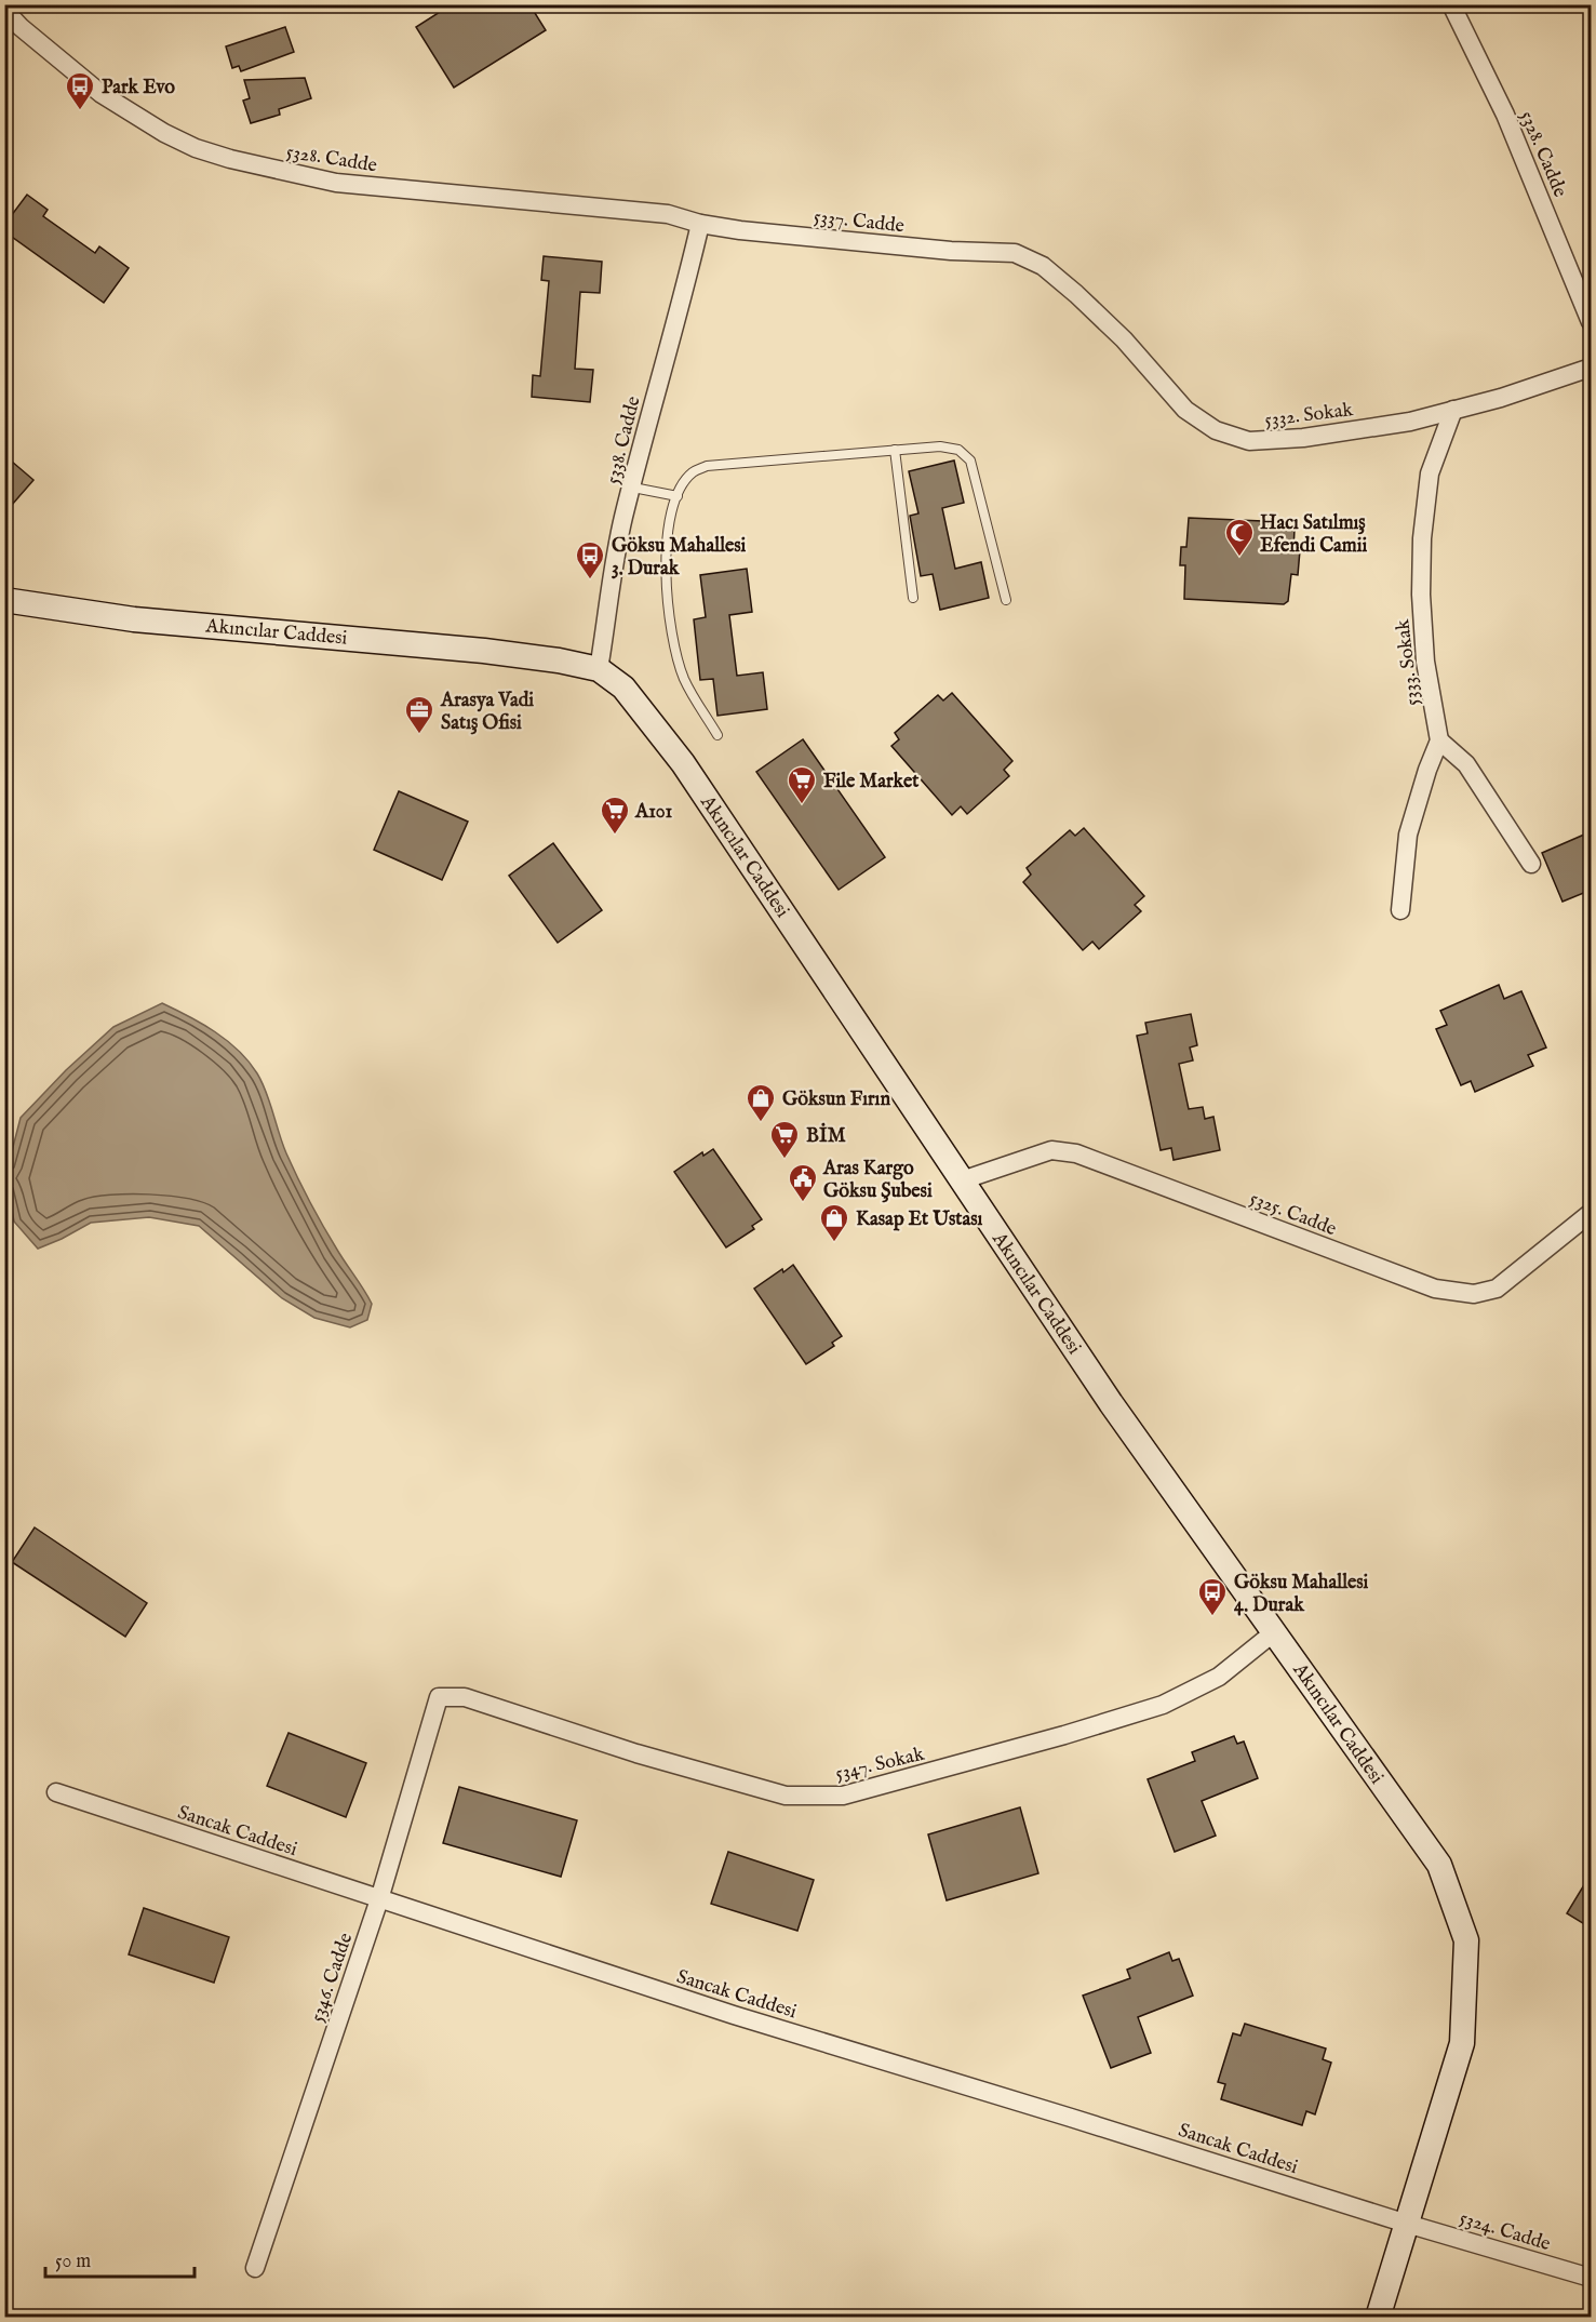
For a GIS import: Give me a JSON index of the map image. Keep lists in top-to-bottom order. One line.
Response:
{"streets":{"street":["5328. Cadde","5337. Cadde","5332. Sokak","5338. Cadde","Akıncılar Caddesi","5333. Sokak","5325. Cadde","5347. Sokak","Sancak Caddesi","5346. Cadde","5324. Cadde"]},"crossings":[["5328. Cadde","5337. Cadde"],["5328. Cadde","5338. Cadde"],["5337. Cadde","5332. Sokak"],["5337. Cadde","5338. Cadde"],["5332. Sokak","5333. Sokak"],["5338. Cadde","Akıncılar Caddesi"],["Akıncılar Caddesi","5325. Cadde"],["Akıncılar Caddesi","5347. Sokak"],["Akıncılar Caddesi","Sancak Caddesi"],["Akıncılar Caddesi","5324. Cadde"],["5347. Sokak","5346. Cadde"],["Sancak Caddesi","5346. Cadde"],["Sancak Caddesi","5324. Cadde"]],"places":{"bus stop":["Park Evo","Göksu Mahallesi 3. Durak","Göksu Mahallesi 4. Durak"],"mosque":["Hacı Satılmış Efendi Camii"],"office":["Arasya Vadi Satış Ofisi"],"supermarket":["File Market","A101","BİM"],"shop":["Göksun Fırın","Kasap Et Ustası"],"public building":["Aras Kargo Göksu Şubesi"]},"scale_bar":"50 m"}
